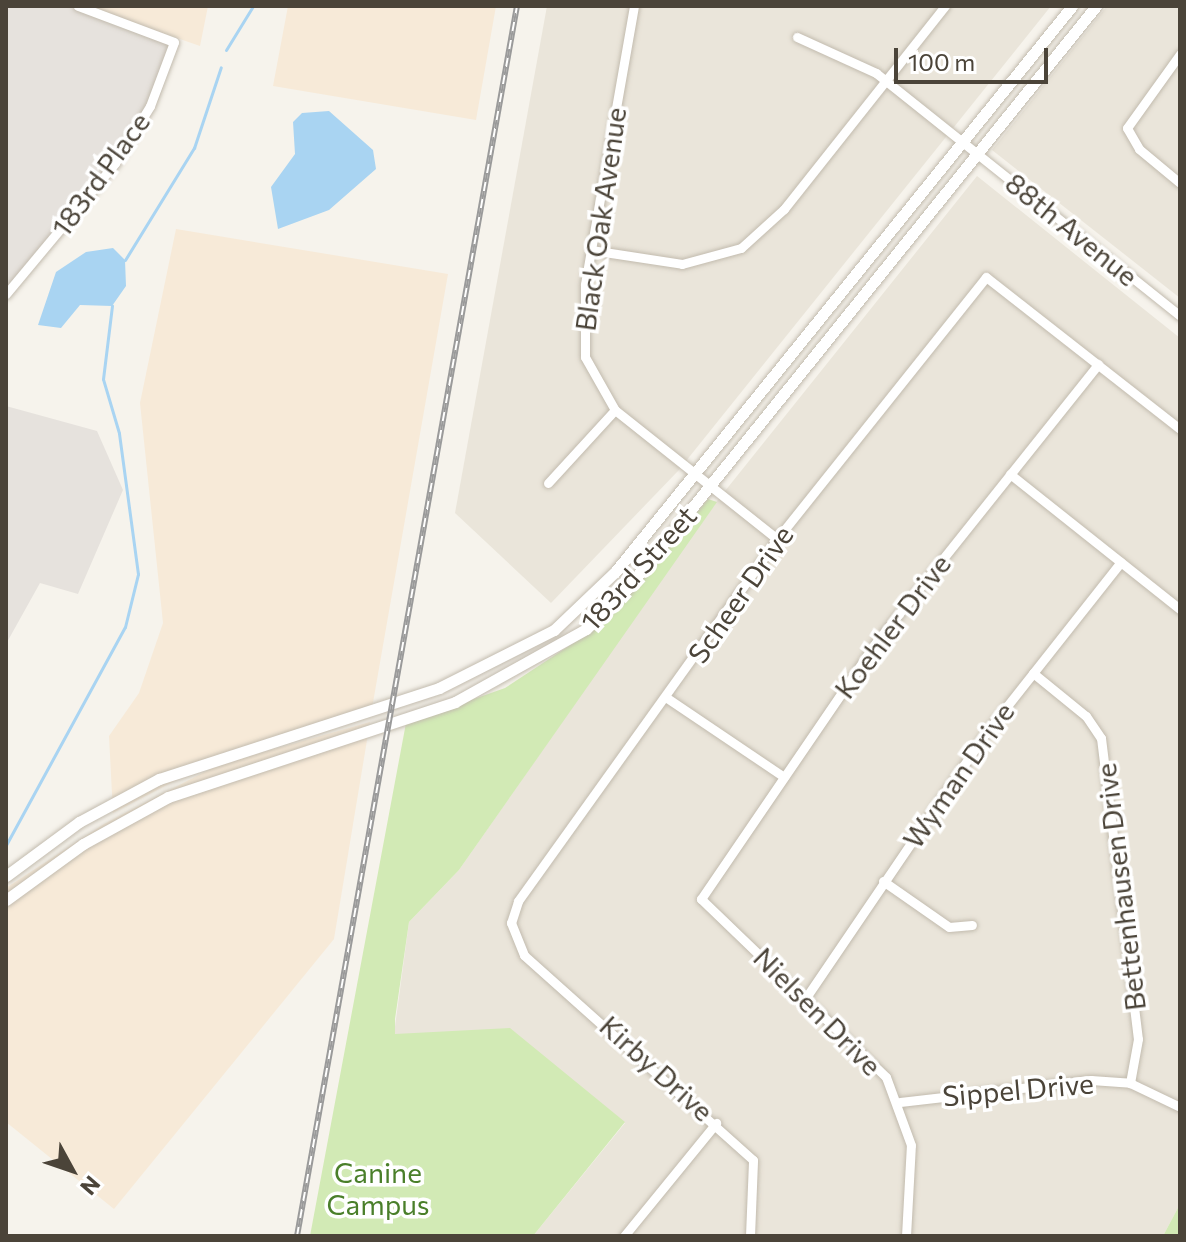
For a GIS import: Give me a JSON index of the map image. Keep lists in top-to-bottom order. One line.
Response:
{"streets":{"street":["183rd Place","Black Oak Avenue","88th Avenue","183rd Street","Scheer Drive","Koehler Drive","Wyman Drive","Bettenhausen Drive","Nielsen Drive","Kirby Drive","Sippel Drive"]},"crossings":[["Black Oak Avenue","183rd Street"],["Black Oak Avenue","Scheer Drive"],["88th Avenue","183rd Street"],["Scheer Drive","Koehler Drive"],["Scheer Drive","Kirby Drive"],["Koehler Drive","Nielsen Drive"],["Wyman Drive","Bettenhausen Drive"],["Wyman Drive","Nielsen Drive"],["Bettenhausen Drive","Sippel Drive"],["Nielsen Drive","Sippel Drive"]],"parks":["Canine Campus"],"scale_bar":"100 m","north":"bottom right"}
